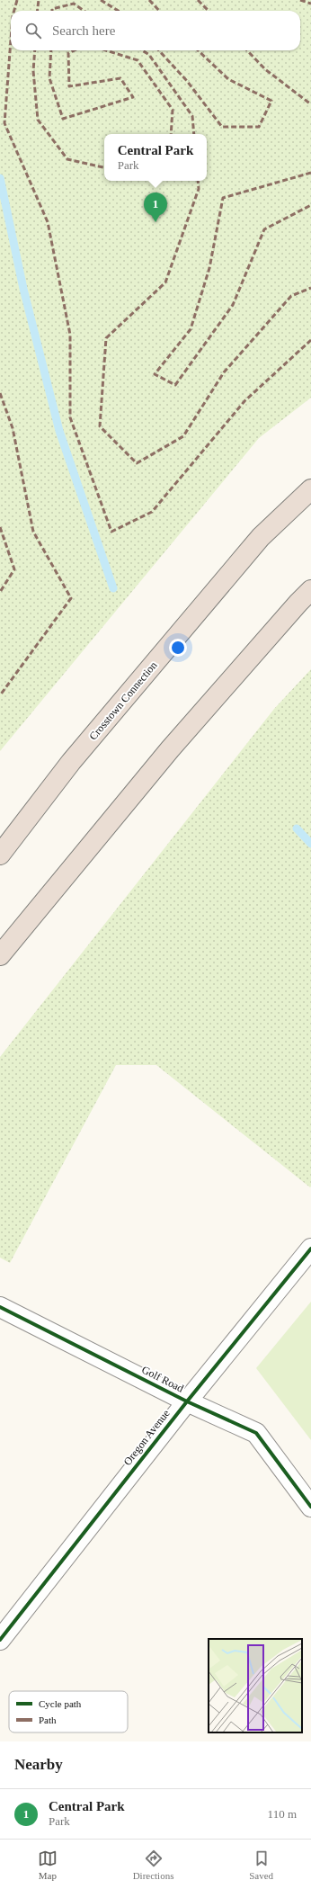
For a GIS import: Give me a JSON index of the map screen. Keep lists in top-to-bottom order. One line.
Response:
{"streets":{"highway":["Crosstown Connection"],"street":["Golf Road","Oregon Avenue"]},"crossings":[["Golf Road","Oregon Avenue"]],"legend":["Cycle path","Path"],"page":{"search":"Search here","popup":["Central Park","Park"],"pins":"1","heading":"Nearby","list":[{"mark":"1","name":"Central Park","note":"Park","value":"110 m"}],"nav":["Map","Directions","Saved"]}}
